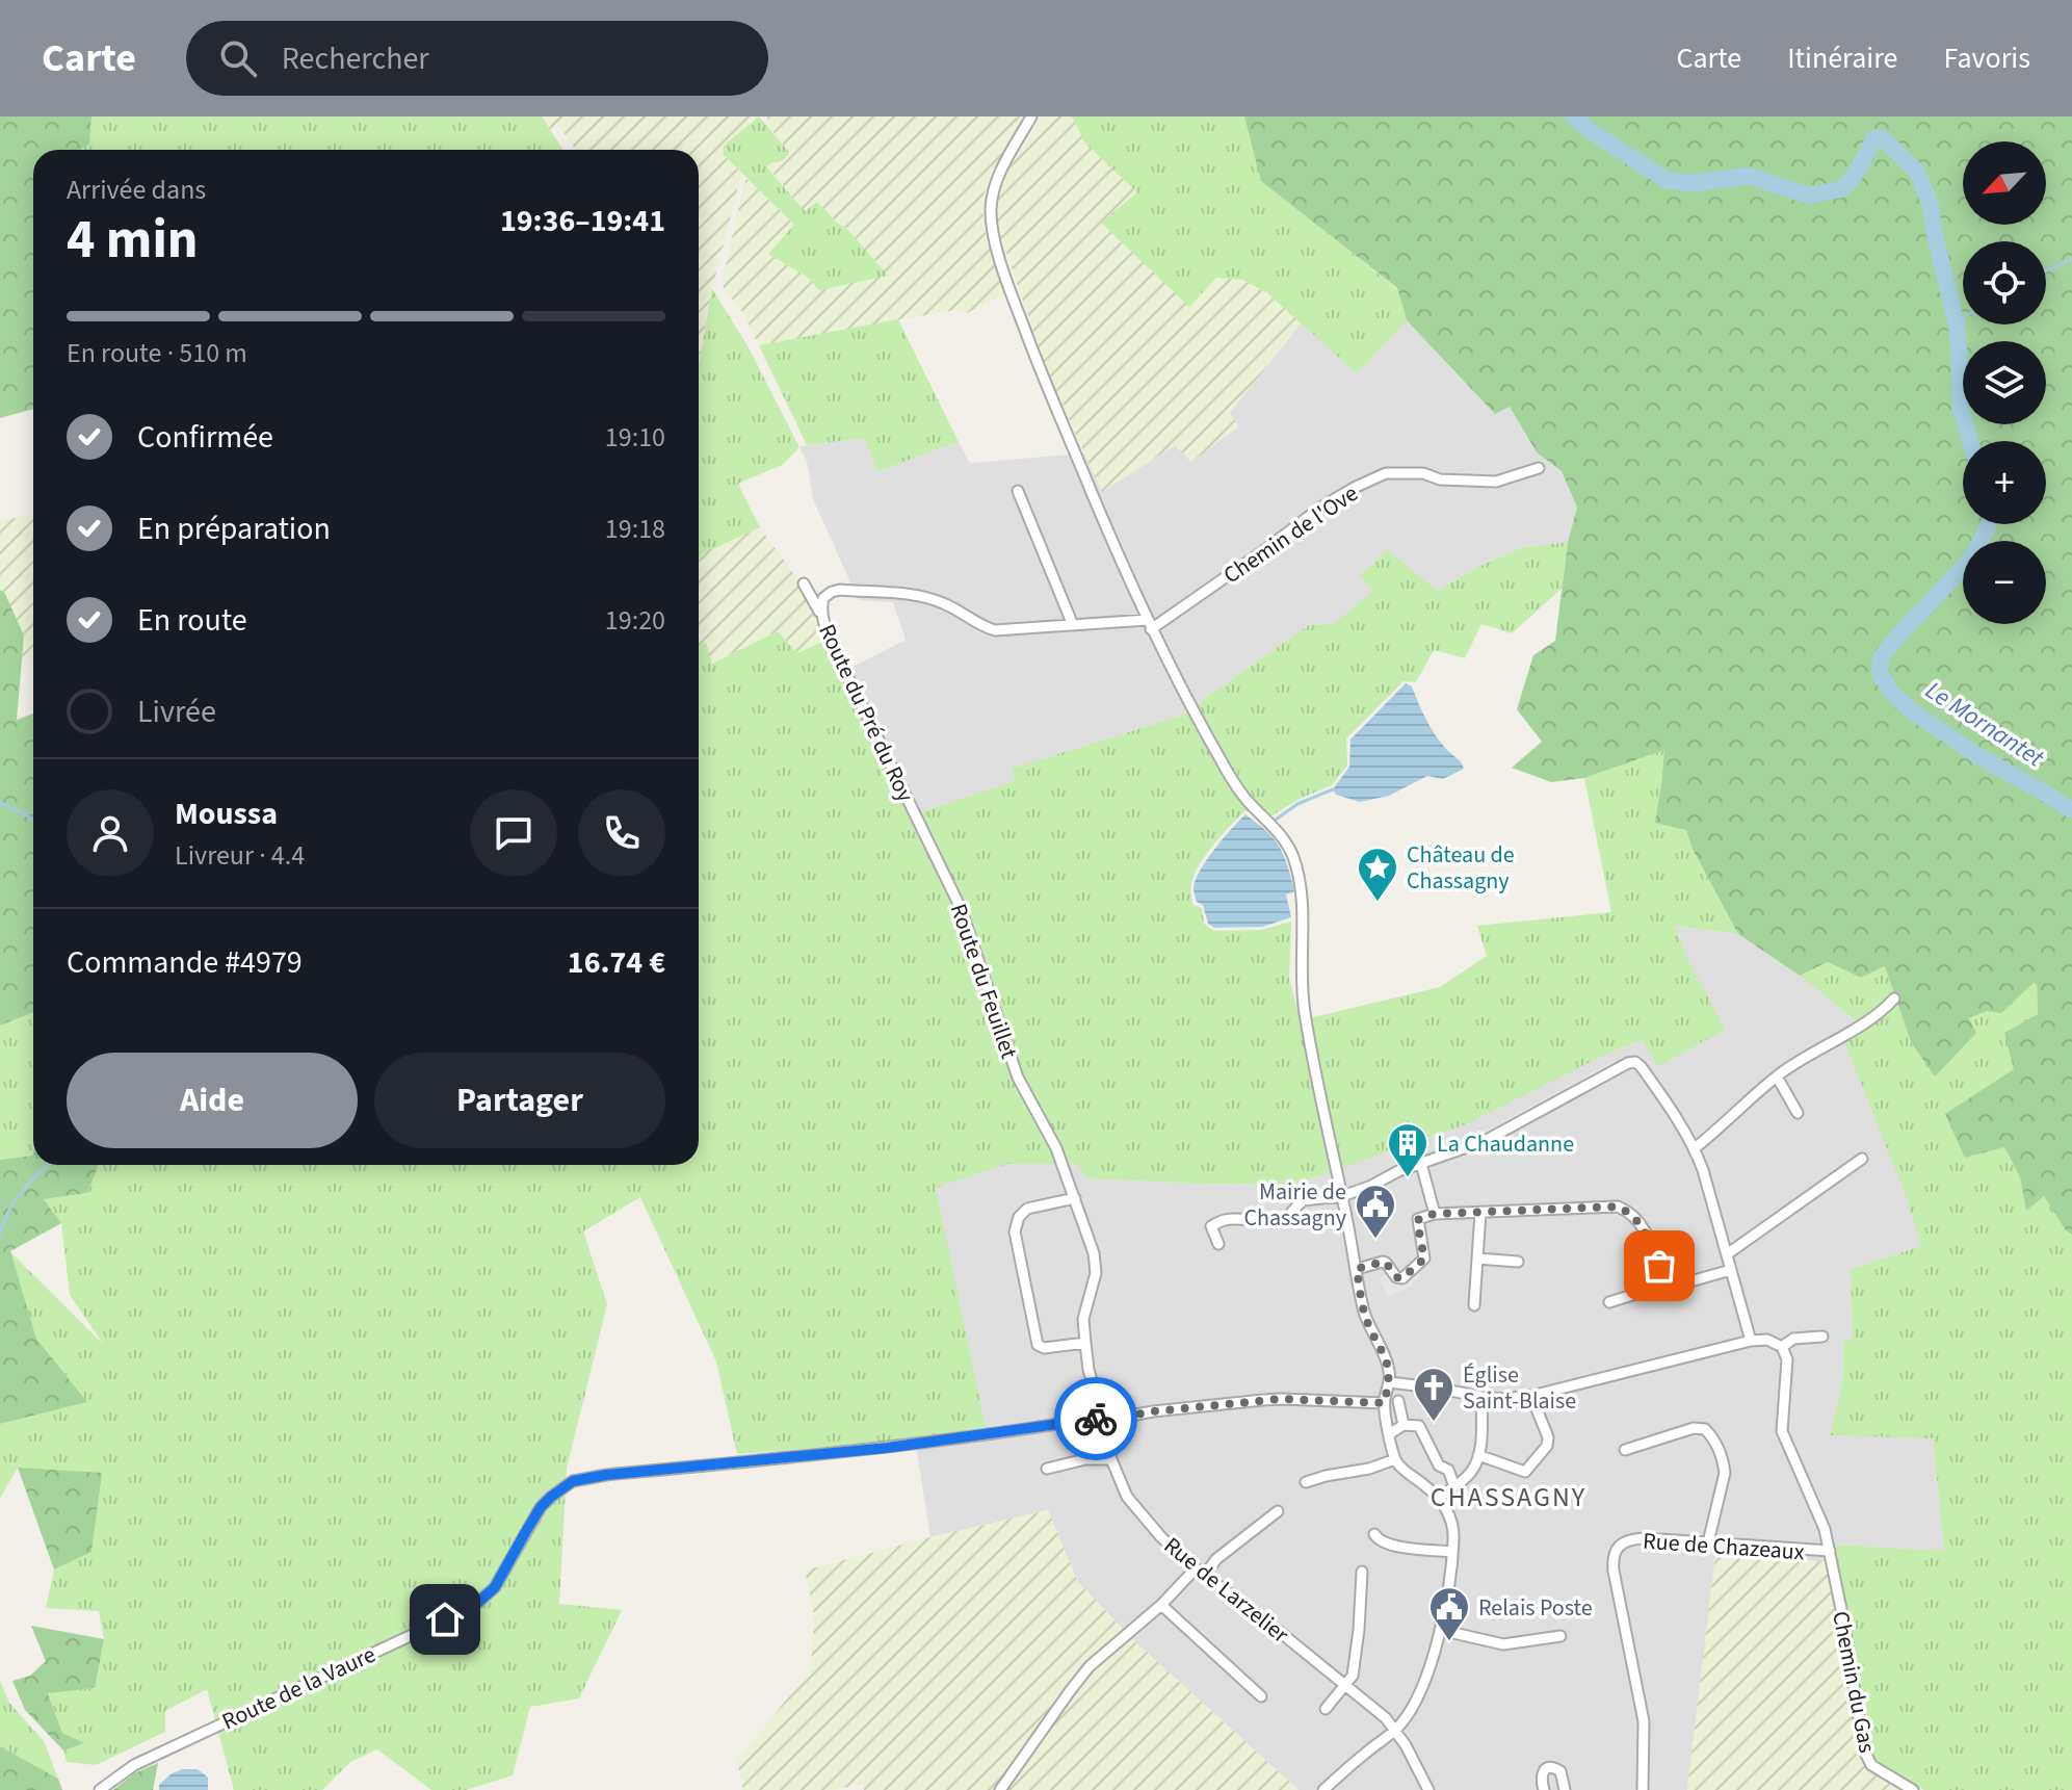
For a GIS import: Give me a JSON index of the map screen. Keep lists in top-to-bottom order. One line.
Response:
{"streets":{"street":["Chemin de l'Ove","Route du Pré du Roy","Route du Feuillet","Rue de Chazeaux","Rue de Larzelier","Chemin du Gas","Route de la Vaure"]},"crossings":[["Chemin de l'Ove","Route du Pré du Roy"],["Route du Pré du Roy","Route du Feuillet"],["Route du Feuillet","Rue de Larzelier"],["Rue de Chazeaux","Chemin du Gas"],["Rue de Larzelier","Route de la Vaure"]],"districts":["CHASSAGNY"],"water":["Le Mornantet"],"places":{"place":["Château de Chassagny"],"building":["La Chaudanne"],"public building":["Mairie de Chassagny","Relais Poste"],"church":["Église Saint-Blaise"]},"north":"bottom left","page":{"header":"Carte","search":"Rechercher","nav":["Carte","Itinéraire","Favoris"],"map_buttons":["+","−"],"heading":["4 min","Arrivée dans","19:36–19:41"],"panel":["Moussa","Livreur · 4.4","Commande #4979","16.74 €"],"bar":"En route · 510 m","list":[["Confirmée","19:10"],["En préparation","19:18"],["En route","19:20"],"Livrée"],"buttons":["Aide","Partager"]}}
